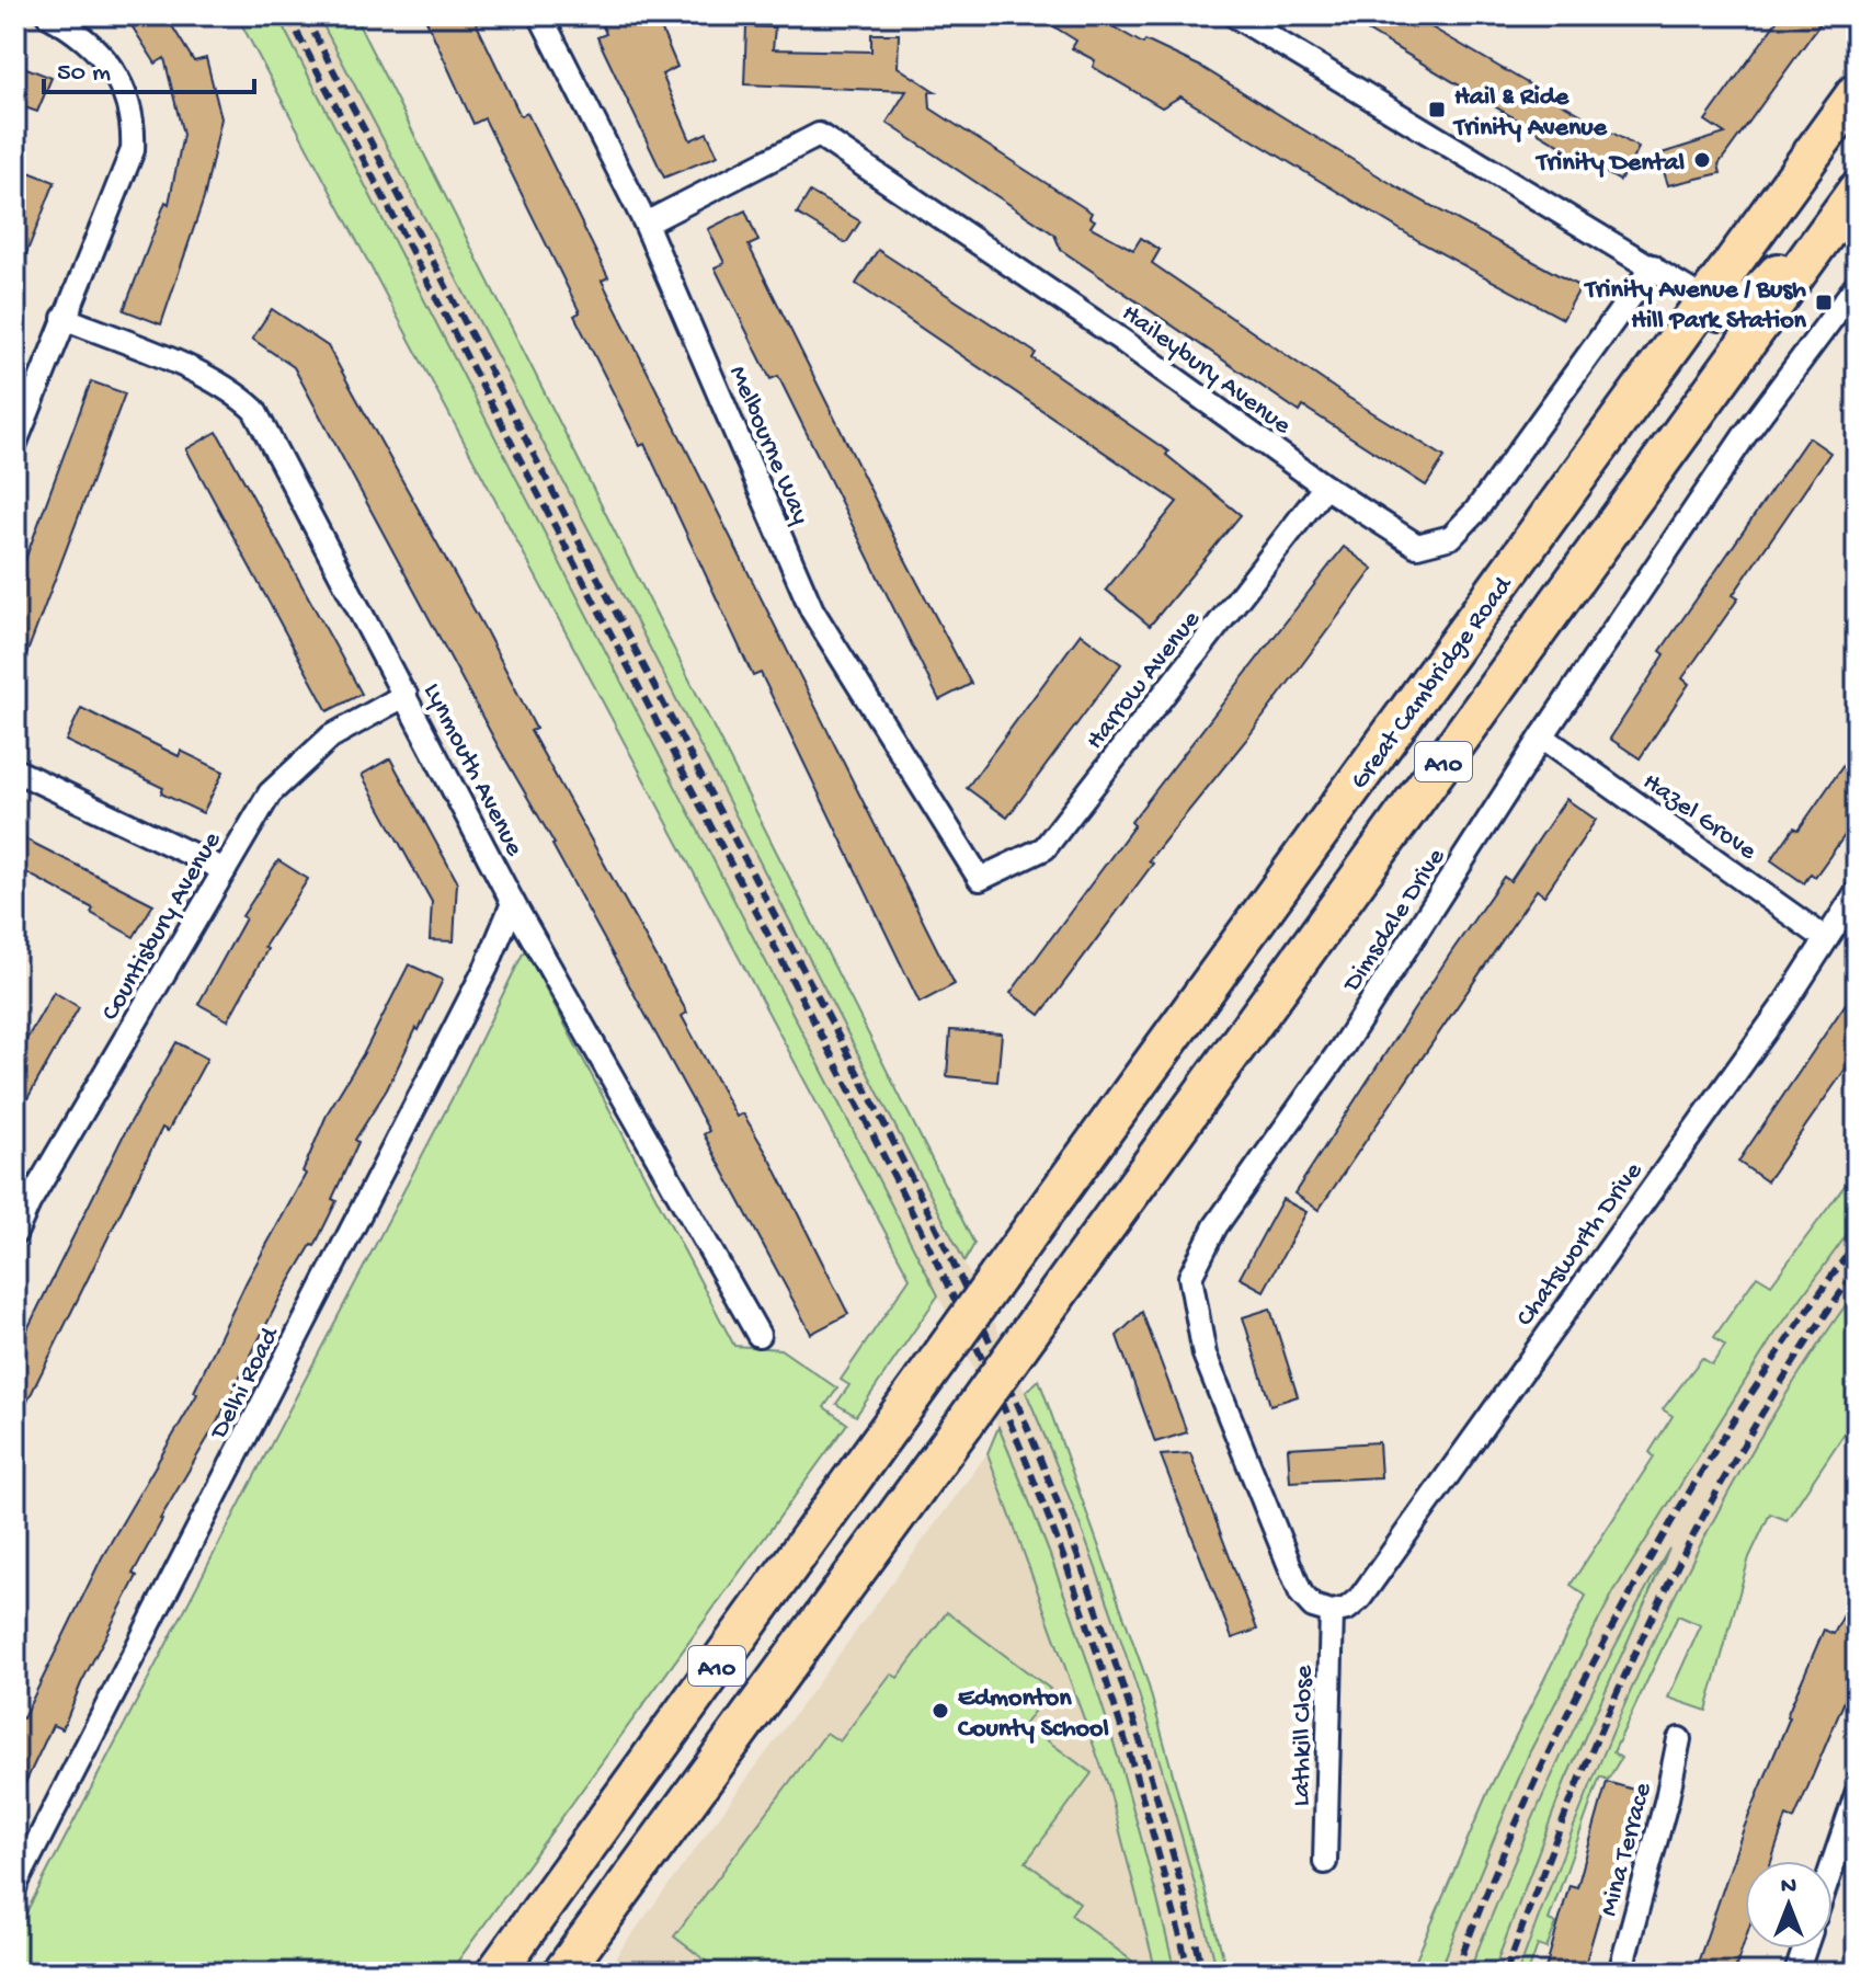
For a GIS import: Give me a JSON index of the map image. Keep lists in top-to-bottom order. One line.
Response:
{"streets":{"highway":["Great Cambridge Road","A10"],"street":["Haileybury Avenue","Melbourne Way","Harrow Avenue","Lynmouth Avenue","Hazel Grove","Dimsdale Drive","Countisbury Avenue","Chatsworth Drive","Delhi Road","Lathkill Close","Mina Terrace"]},"crossings":[["Haileybury Avenue","Melbourne Way"],["Haileybury Avenue","Harrow Avenue"],["Melbourne Way","Harrow Avenue"],["Great Cambridge Road","A10"],["Lynmouth Avenue","Countisbury Avenue"],["Lynmouth Avenue","Delhi Road"],["Hazel Grove","Dimsdale Drive"],["Hazel Grove","Chatsworth Drive"],["Dimsdale Drive","Chatsworth Drive"],["Dimsdale Drive","Lathkill Close"],["Chatsworth Drive","Lathkill Close"]],"places":{"transit":["Hail & Ride Trinity Avenue","Trinity Avenue / Bush Hill Park Station"],"other":["Trinity Dental","Edmonton County School"]},"scale_bar":"50 m","north":"top"}
